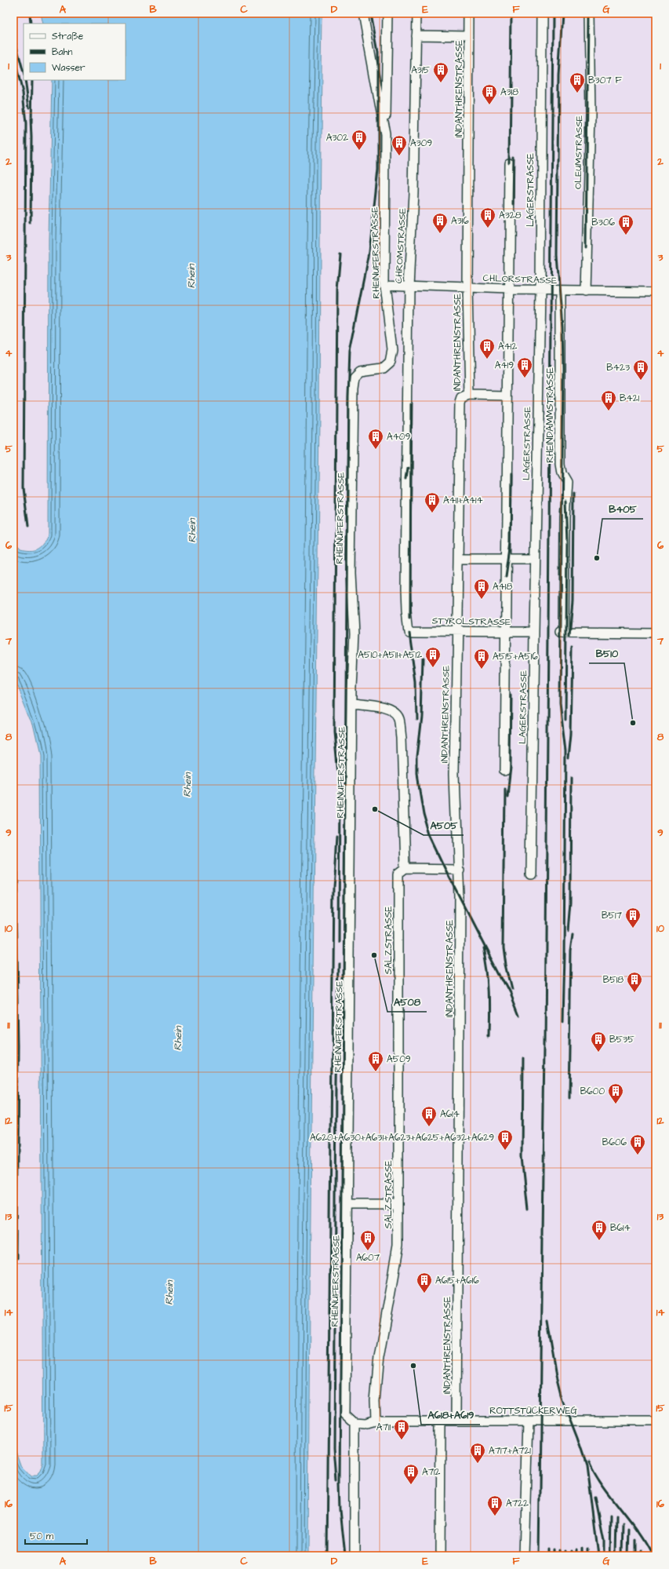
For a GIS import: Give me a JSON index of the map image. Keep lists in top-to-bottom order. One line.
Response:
{"streets":{"street":["INDANTHRENSTRASSE","OLEUMSTRASSE","LAGERSTRASSE","CHROMSTRASSE","RHEINUFERSTRASSE","CHLORSTRASSE","RHEINDAMMSTRASSE","STYROLSTRASSE","SALZSTRASSE","ROTTSTÜCKERWEG"]},"crossings":[["INDANTHRENSTRASSE","CHLORSTRASSE"],["INDANTHRENSTRASSE","STYROLSTRASSE"],["INDANTHRENSTRASSE","ROTTSTÜCKERWEG"],["OLEUMSTRASSE","CHLORSTRASSE"],["LAGERSTRASSE","CHLORSTRASSE"],["LAGERSTRASSE","STYROLSTRASSE"],["CHROMSTRASSE","CHLORSTRASSE"],["CHROMSTRASSE","STYROLSTRASSE"],["RHEINUFERSTRASSE","CHLORSTRASSE"],["RHEINUFERSTRASSE","ROTTSTÜCKERWEG"],["CHLORSTRASSE","RHEINDAMMSTRASSE"],["SALZSTRASSE","ROTTSTÜCKERWEG"]],"water":["Rhein"],"places":{"building":["A315","B307 F","A318","A302","A309","A328","A316","B306","A412","A419","B423","B421","A409","A411+A414","A418","A510+A511+A512","A515+A516","B517","B518","B535","A509","B600","A614","A620+A630+A631+A623+A625+A632+A629","B606","B614","A607","A615+A616","A711","A717+A721","A712","A722"],"other":["B405","B510","A505","A508","A618+A619"]},"legend":["Straße","Bahn","Wasser"],"scale_bar":"50 m","grid":{"columns":["A","B","C","D","E","F","G"],"rows":["1","2","3","4","5","6","7","8","9","10","11","12","13","14","15","16"]}}
